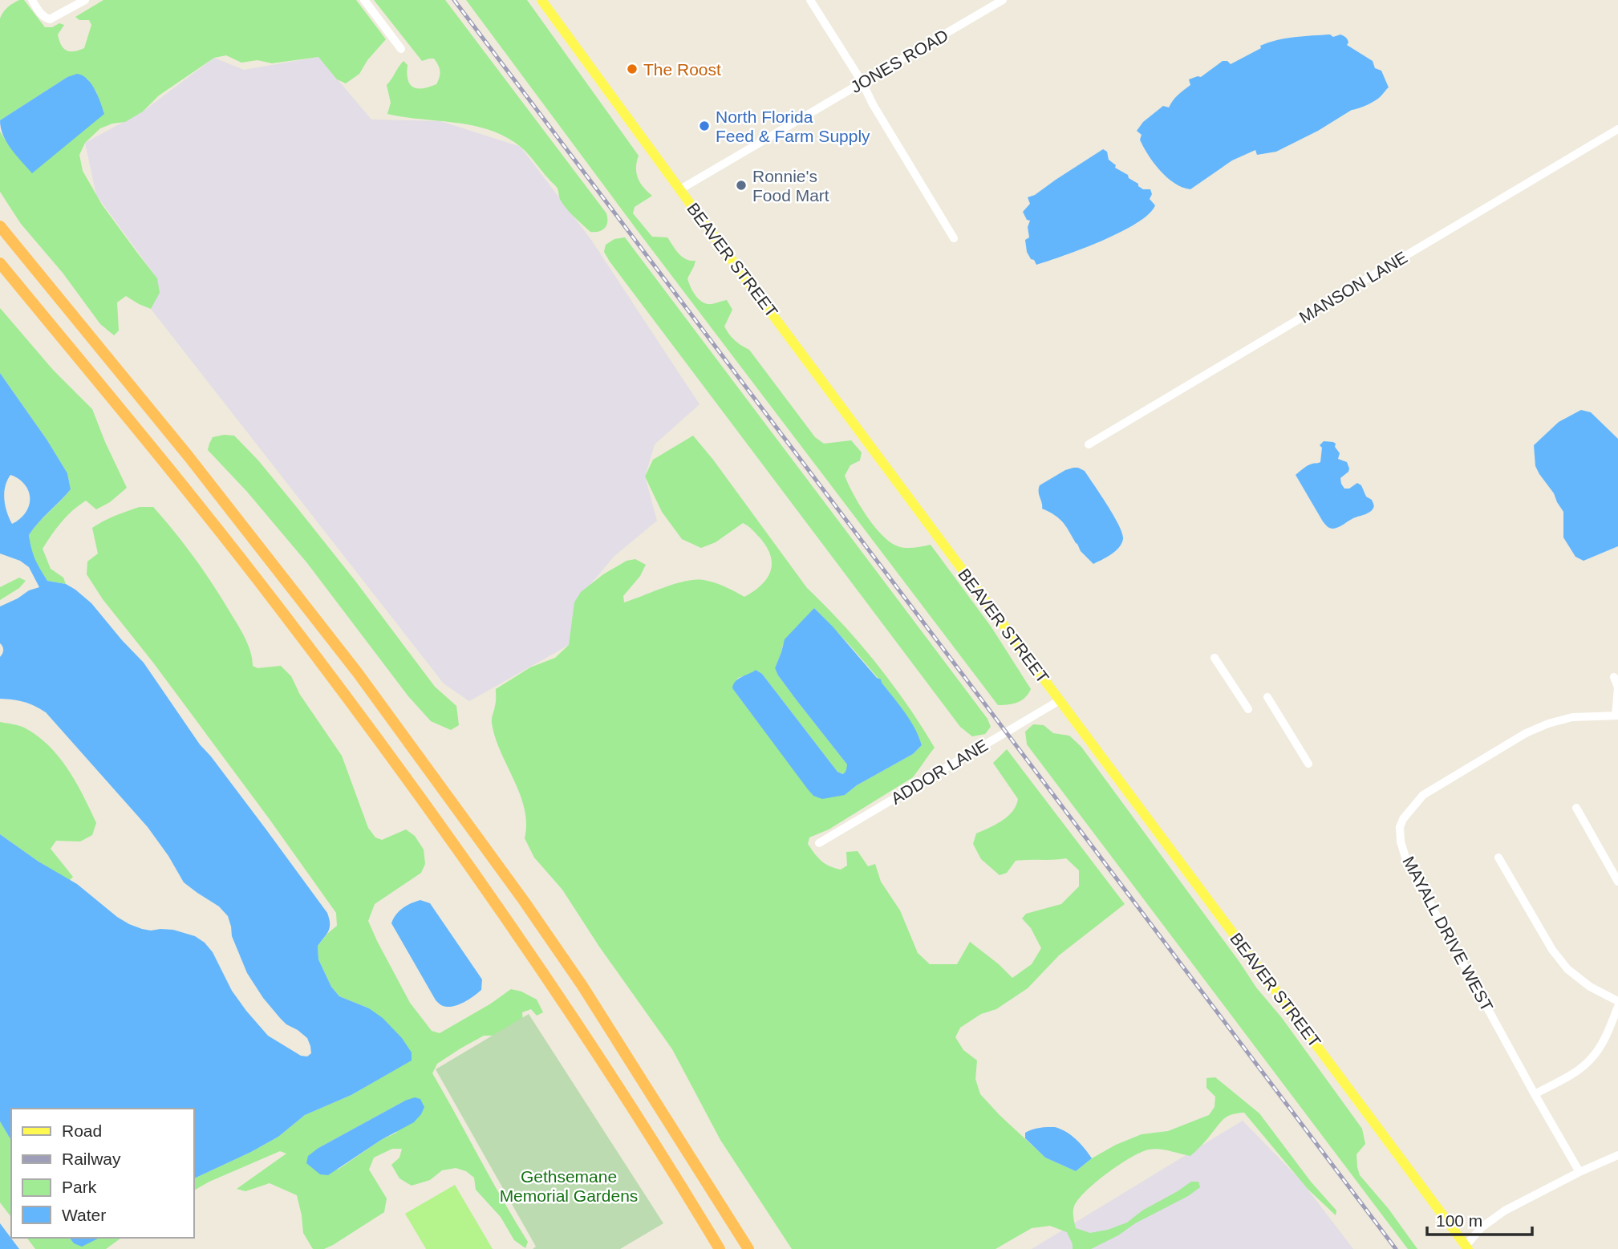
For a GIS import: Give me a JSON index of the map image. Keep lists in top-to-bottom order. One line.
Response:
{"streets":{"main road":["BEAVER STREET"],"street":["JONES ROAD","MANSON LANE","ADDOR LANE","MAYALL DRIVE WEST"]},"crossings":[["JONES ROAD","BEAVER STREET"],["BEAVER STREET","ADDOR LANE"]],"parks":["Gethsemane Memorial Gardens"],"places":["The Roost","North Florida Feed & Farm Supply","Ronnie's Food Mart"],"legend":["Road","Railway","Park","Water"],"scale_bar":"100 m"}
